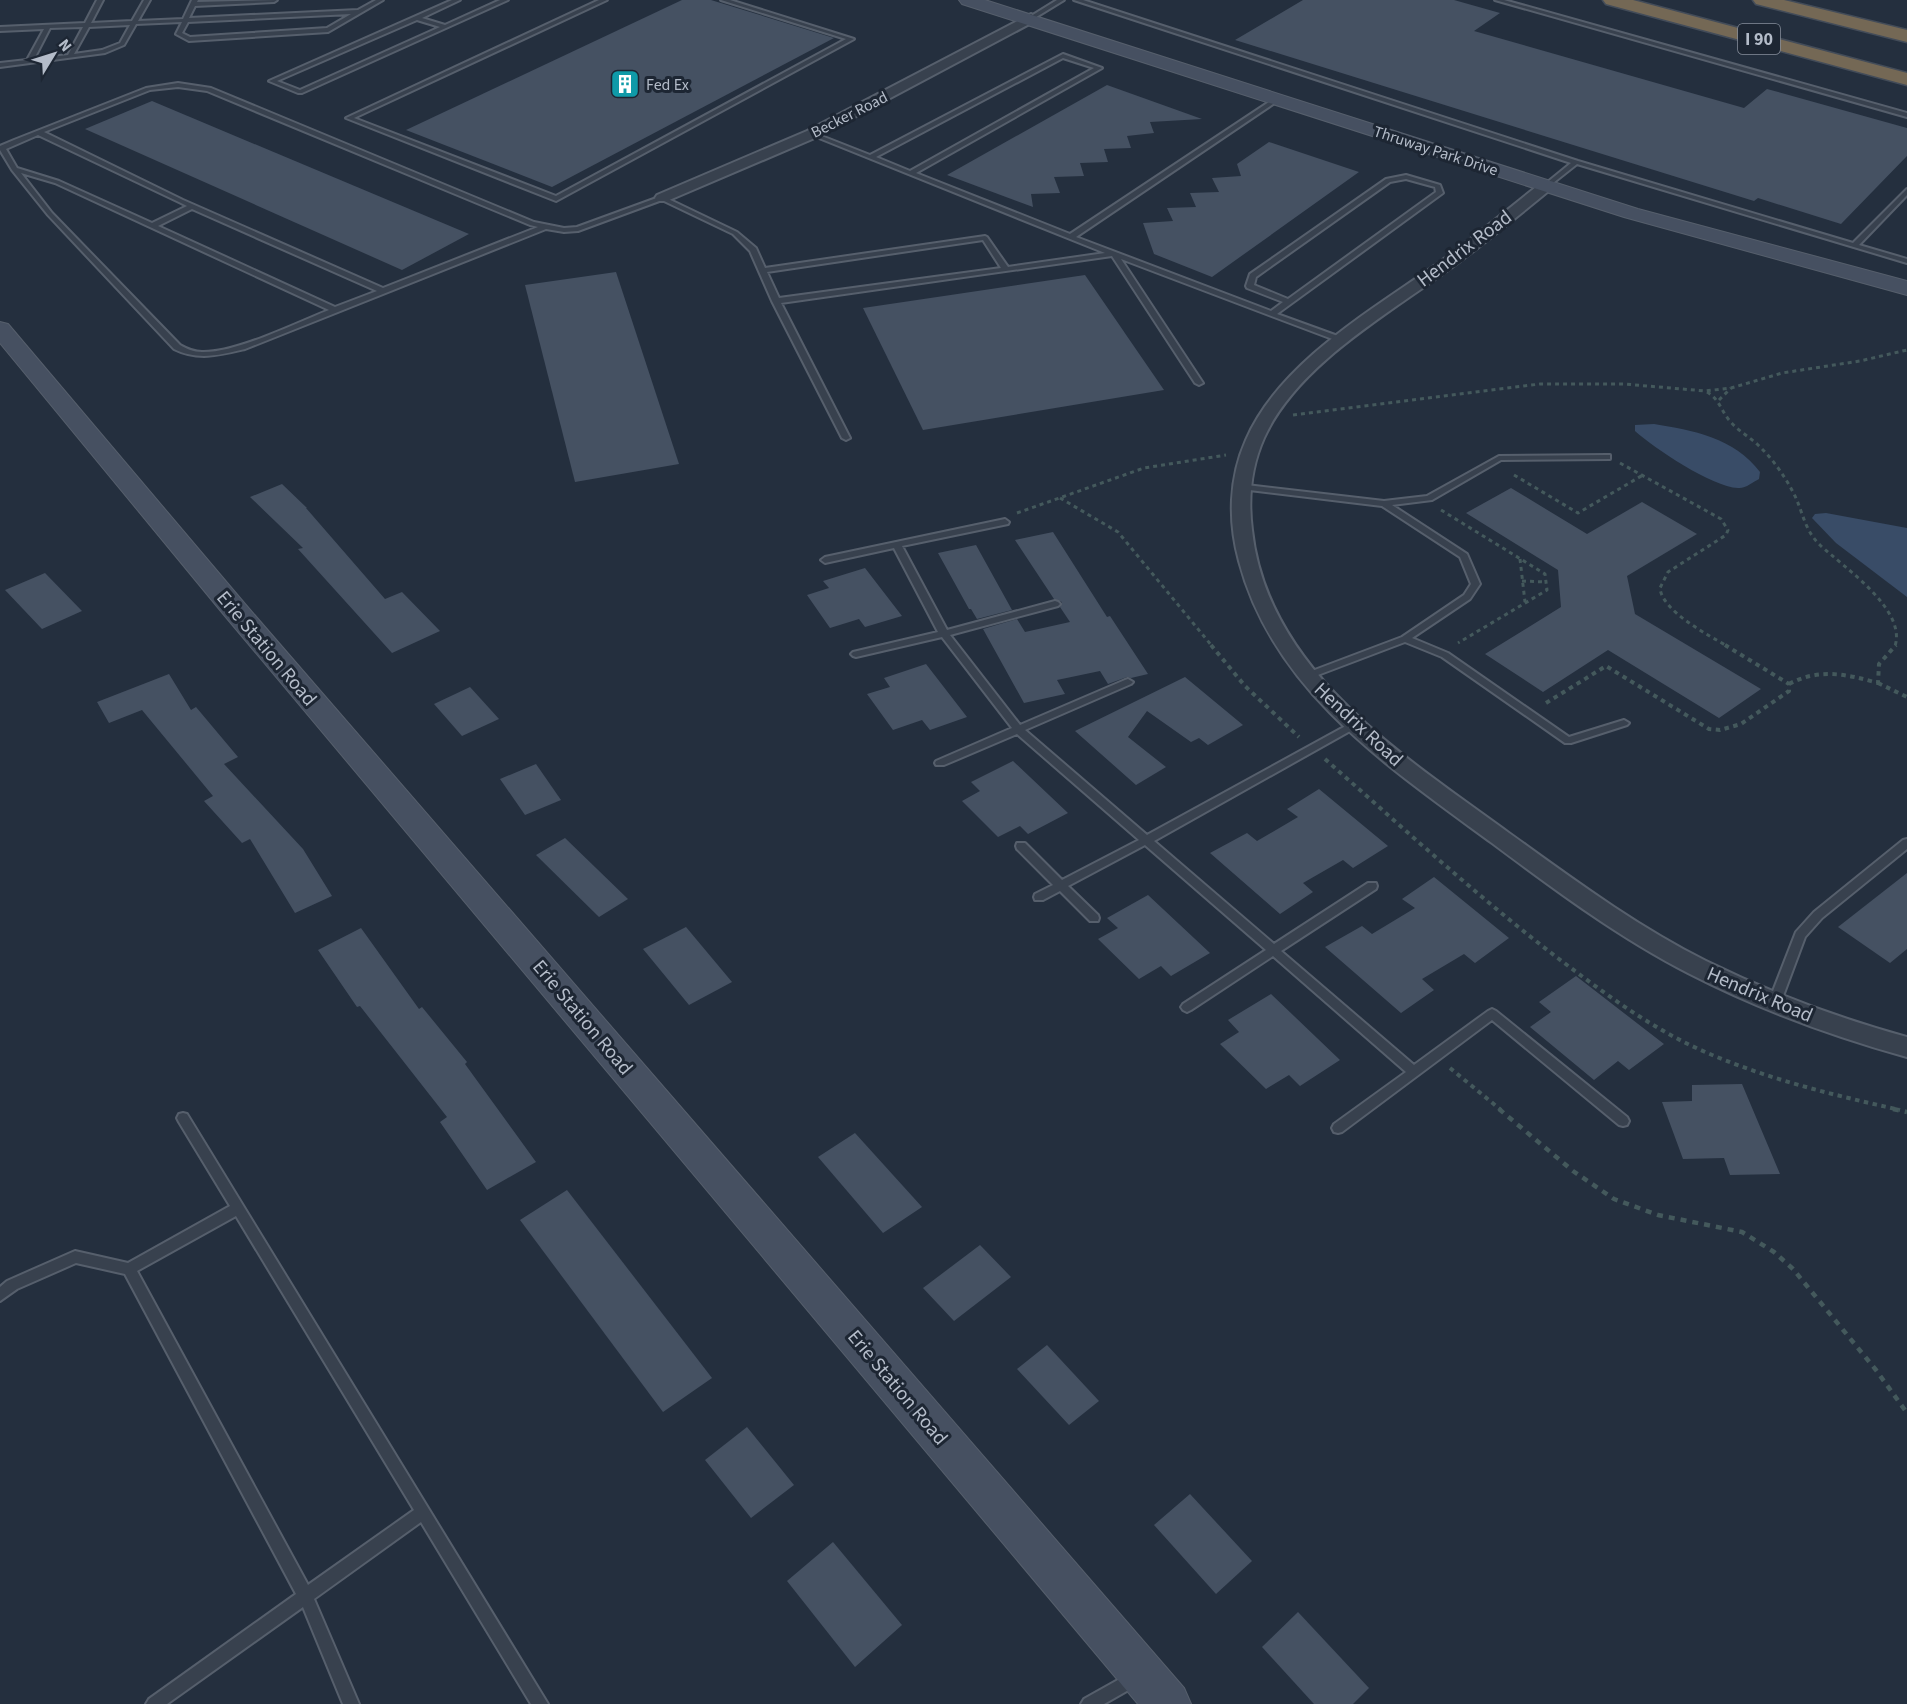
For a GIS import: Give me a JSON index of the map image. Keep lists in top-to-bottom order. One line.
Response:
{"streets":{"highway":["I 90"],"main road":["Thruway Park Drive","Erie Station Road"],"street":["Becker Road","Hendrix Road"]},"crossings":[["Becker Road","Thruway Park Drive"],["Thruway Park Drive","Hendrix Road"]],"places":{"building":["Fed Ex"]},"north":"top right"}
